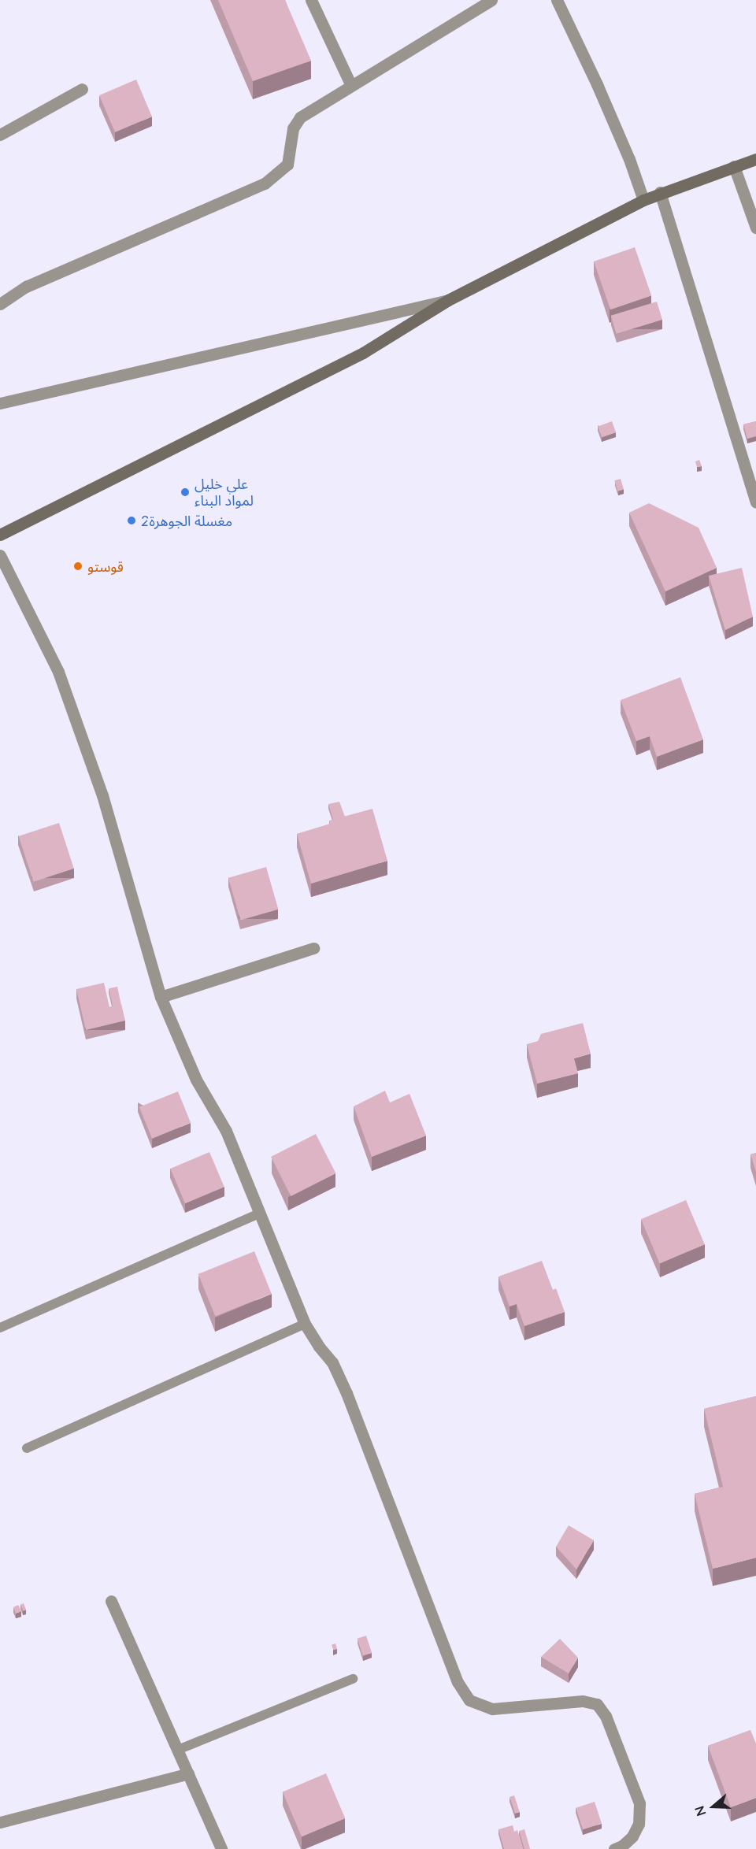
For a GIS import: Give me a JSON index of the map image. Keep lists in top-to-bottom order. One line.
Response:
{"places":["علي خليل لمواد البناء","مغسلة الجوهرة2","قوستو"],"north":"left"}
